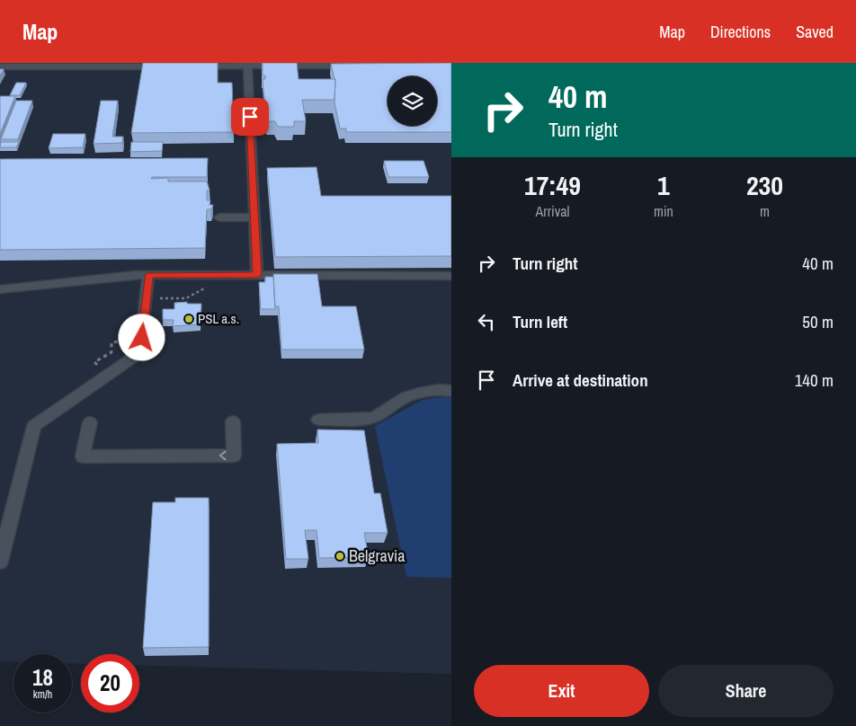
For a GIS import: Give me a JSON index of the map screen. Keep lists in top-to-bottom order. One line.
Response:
{"places":["PSL a.s.","Belgravia"],"page":{"header":"Map","nav":["Map","Directions","Saved"],"turn":["40 m","Turn right"],"eta":["17:49","Arrival","1","min","230","m"],"list":[{"name":"Turn right","value":"40 m"},{"name":"Turn left","value":"50 m"},{"name":"Arrive at destination","value":"140 m"}],"speed":"18 km/h","limit":"20","buttons":["Exit","Share"]}}
